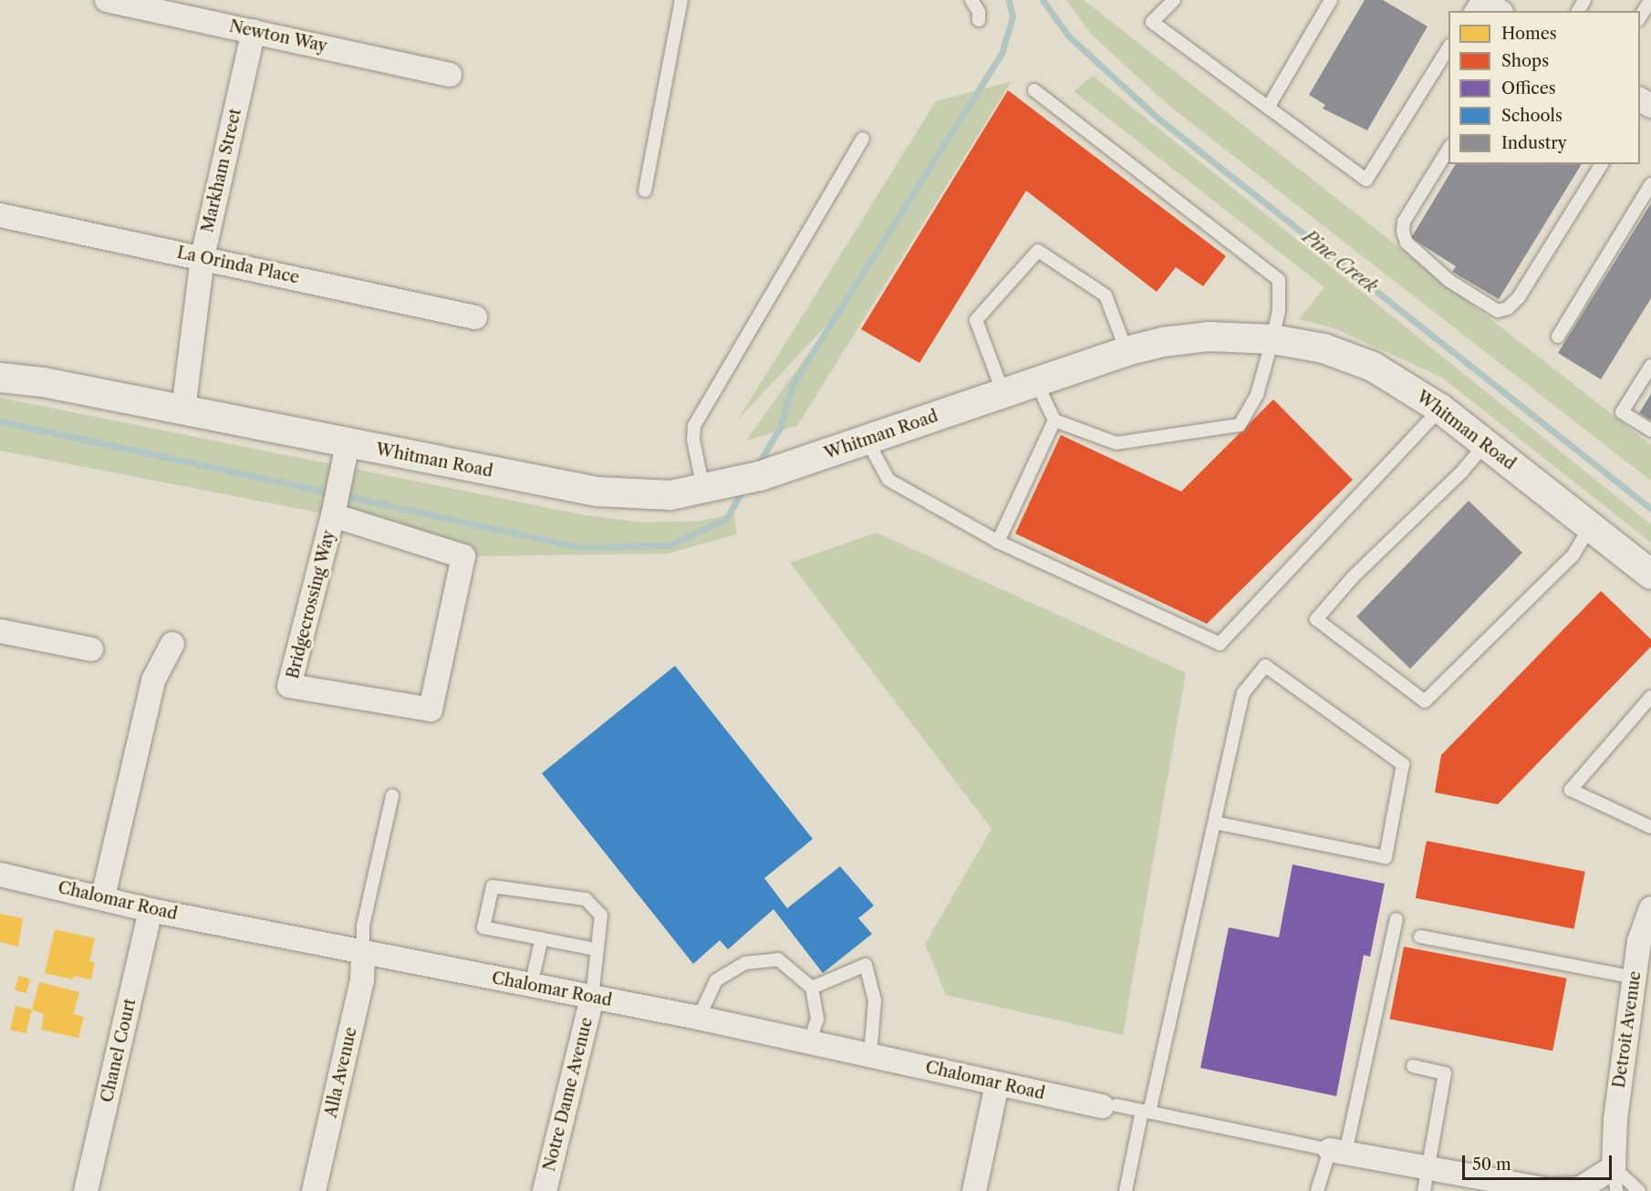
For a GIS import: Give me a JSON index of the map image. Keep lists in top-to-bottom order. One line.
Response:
{"streets":{"street":["Newton Way","Markham Street","La Orinda Place","Whitman Road","Bridgecrossing Way","Chalomar Road","Detroit Avenue","Chanel Court","Alla Avenue","Notre Dame Avenue"]},"crossings":[["Newton Way","Markham Street"],["Markham Street","La Orinda Place"],["Markham Street","Whitman Road"],["Whitman Road","Bridgecrossing Way"],["Chalomar Road","Chanel Court"],["Chalomar Road","Alla Avenue"],["Chalomar Road","Notre Dame Avenue"]],"water":["Pine Creek"],"legend":["Homes","Shops","Offices","Schools","Industry"],"scale_bar":"50 m"}
